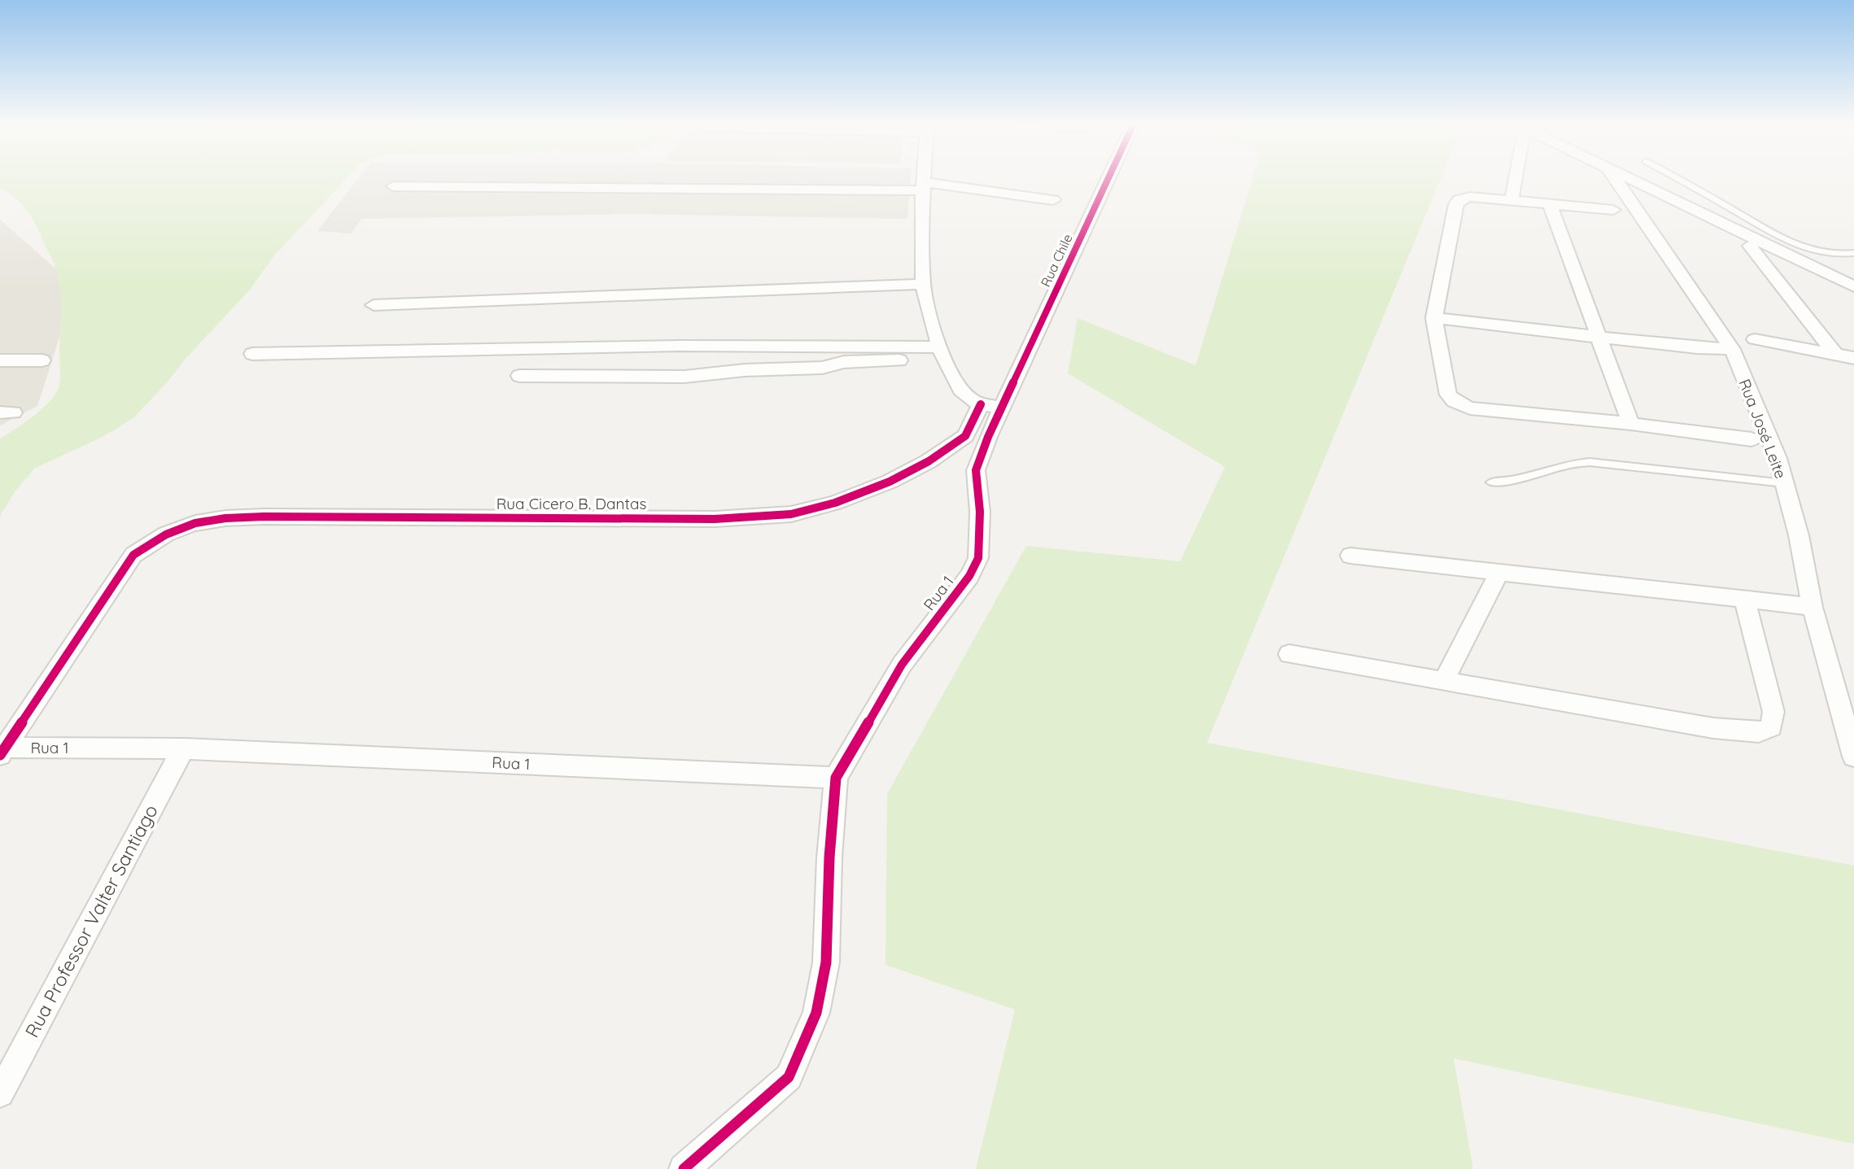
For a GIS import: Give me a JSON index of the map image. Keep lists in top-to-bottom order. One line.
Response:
{"streets":{"street":["Rua Chile","Rua José Leite","Rua Cicero B. Dantas","Rua 1","Rua Professor Valter Santiago"]},"crossings":[["Rua Chile","Rua 1"],["Rua Cicero B. Dantas","Rua 1"],["Rua 1","Rua Professor Valter Santiago"]]}
